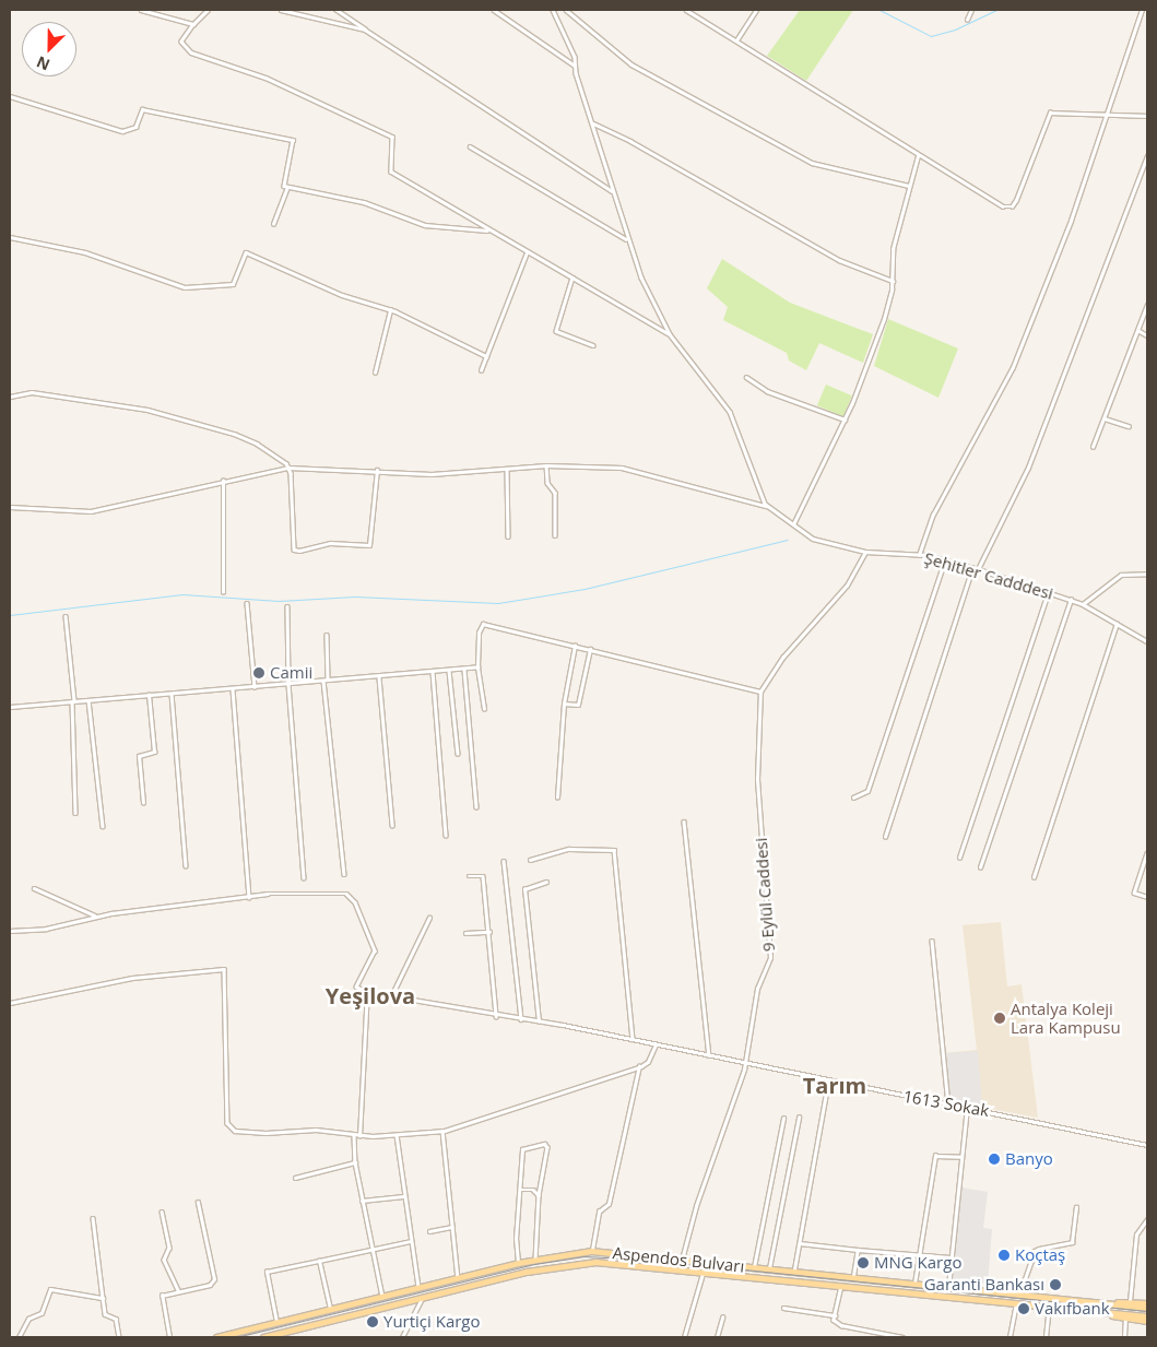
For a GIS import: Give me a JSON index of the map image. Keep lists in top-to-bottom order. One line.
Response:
{"streets":{"main road":["Aspendos Bulvarı"],"street":["Şehitler Cadddesi","9 Eylül Caddesi","1613 Sokak"]},"crossings":[["9 Eylül Caddesi","1613 Sokak"],["9 Eylül Caddesi","Aspendos Bulvarı"]],"districts":["Yeşilova","Tarım"],"places":["Camii","Antalya Koleji Lara Kampusu","Banyo","Koçtaş","MNG Kargo","Garanti Bankası","Vakıfbank","Yurtiçi Kargo"],"north":"bottom left"}
